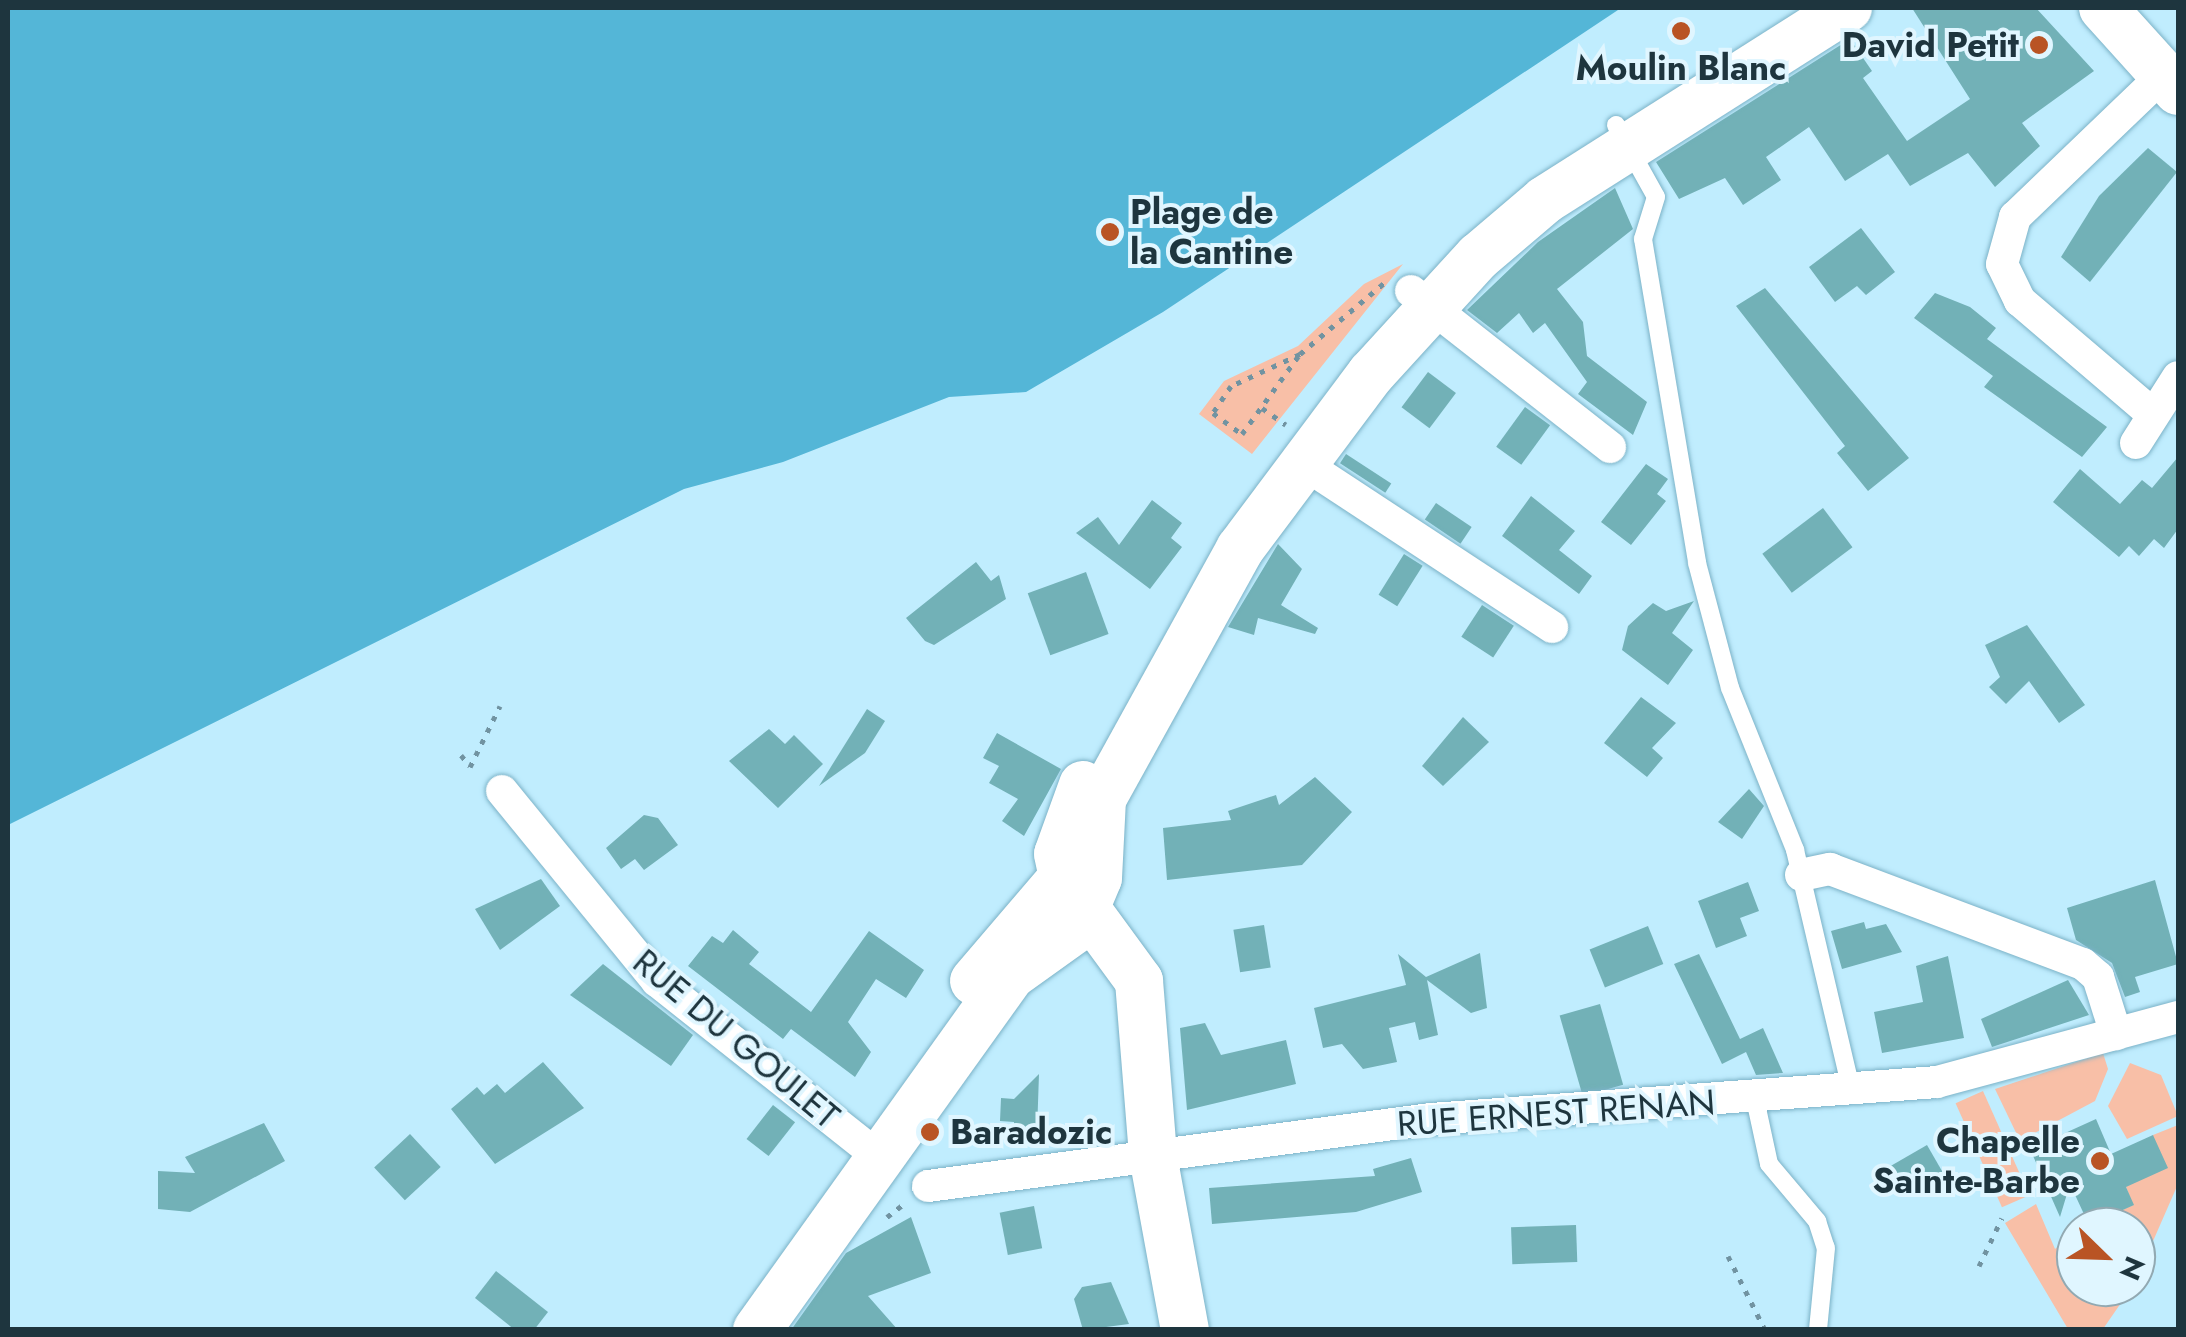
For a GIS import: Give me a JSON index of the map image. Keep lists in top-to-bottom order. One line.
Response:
{"streets":{"street":["RUE DU GOULET","RUE ERNEST RENAN"]},"places":["Moulin Blanc","David Petit","Plage de la Cantine","Baradozic","Chapelle Sainte-Barbe"],"north":"bottom right"}
